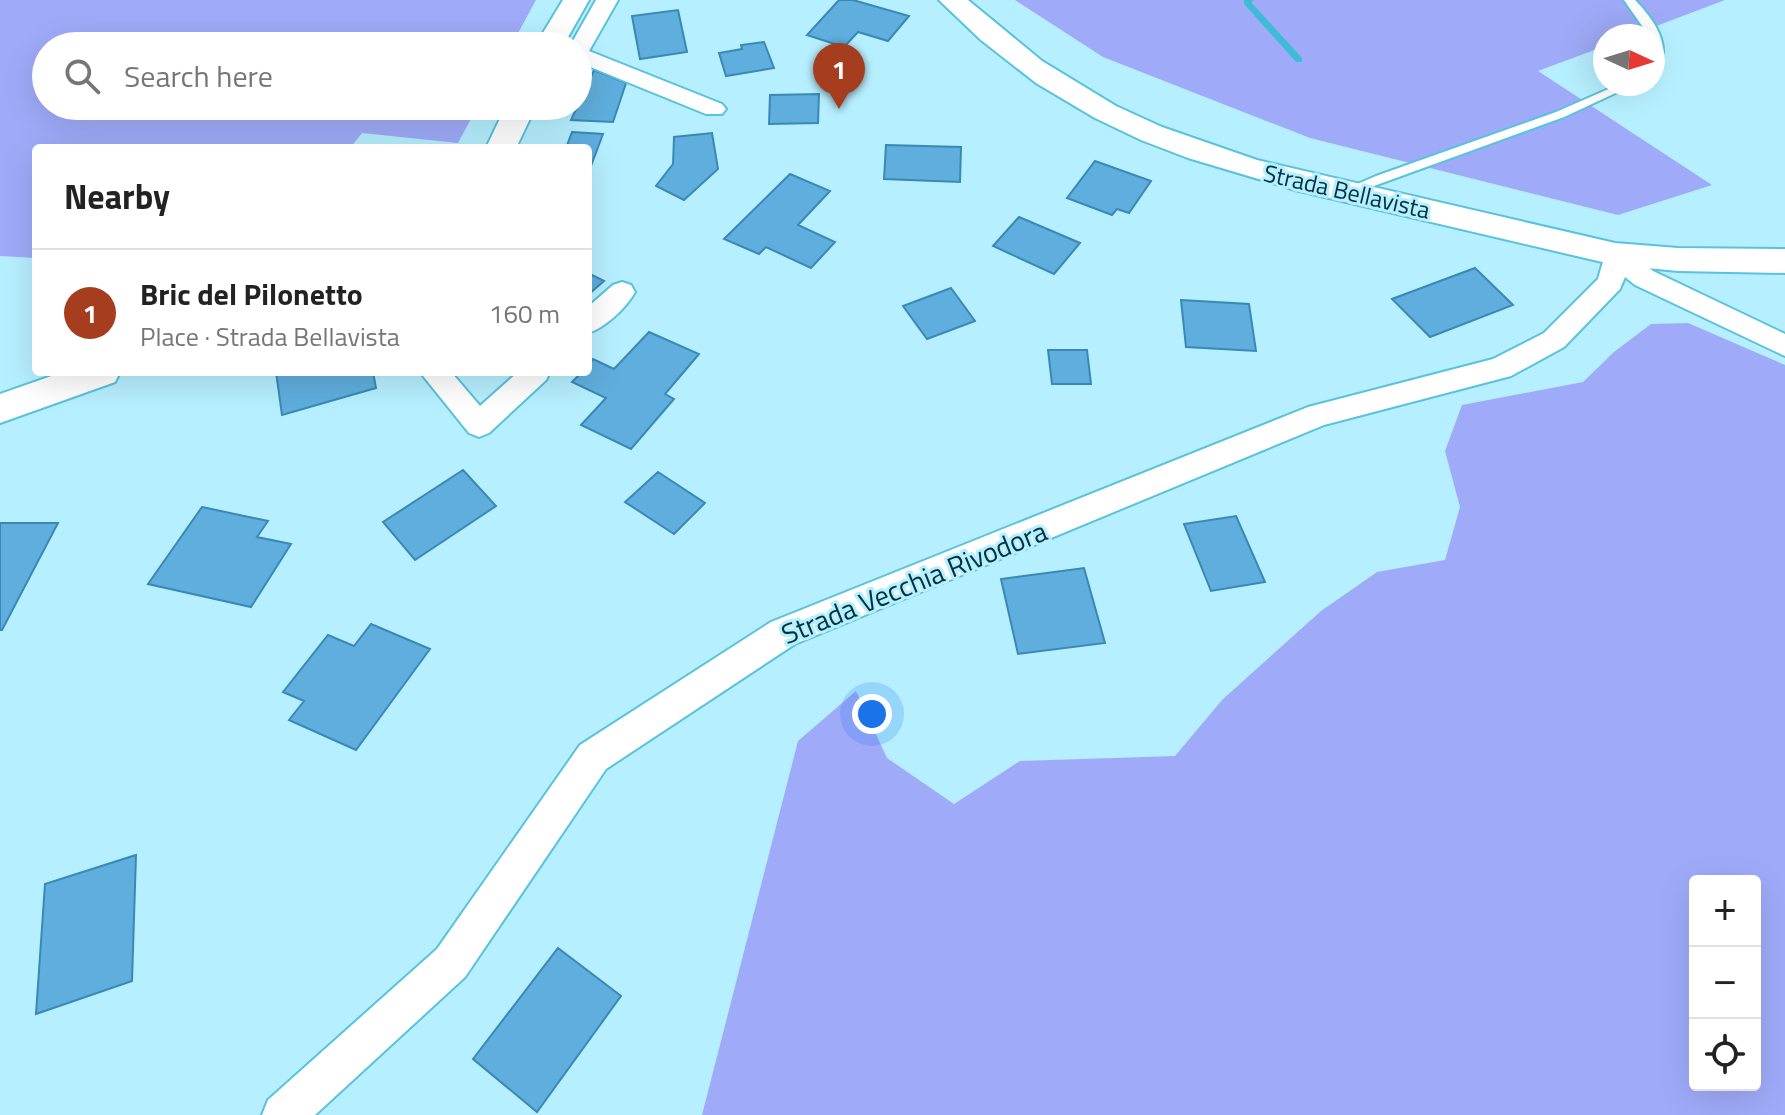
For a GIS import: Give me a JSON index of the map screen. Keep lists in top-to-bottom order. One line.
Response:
{"streets":{"street":["Strada Bellavista","Strada Vecchia Rivodora"]},"crossings":[["Strada Bellavista","Strada Vecchia Rivodora"]],"north":"right","page":{"search":"Search here","pins":"1","heading":"Nearby","list":[{"mark":"1","name":"Bric del Pilonetto","note":"Place · Strada Bellavista","value":"160 m"}],"map_buttons":["+","−"]}}
